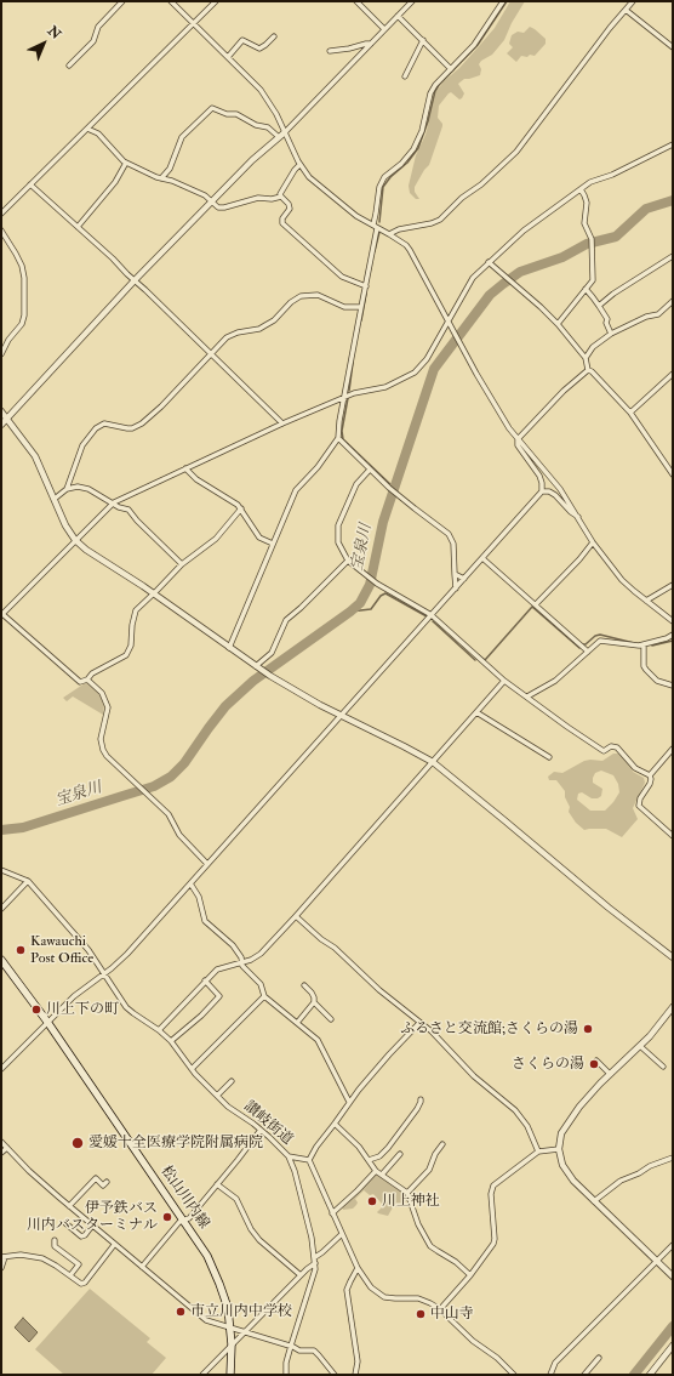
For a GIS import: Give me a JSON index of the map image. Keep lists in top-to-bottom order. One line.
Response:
{"streets":{"main road":["松山川内線"],"street":["讃岐街道"]},"water":["宝泉川"],"places":["Kawauchi Post Office","川上下の町","ふるさと交流館;さくらの湯","さくらの湯","愛媛十全医療学院附属病院","川上神社","伊予鉄バス 川内バスターミナル","市立川内中学校","中山寺"],"north":"top right"}
